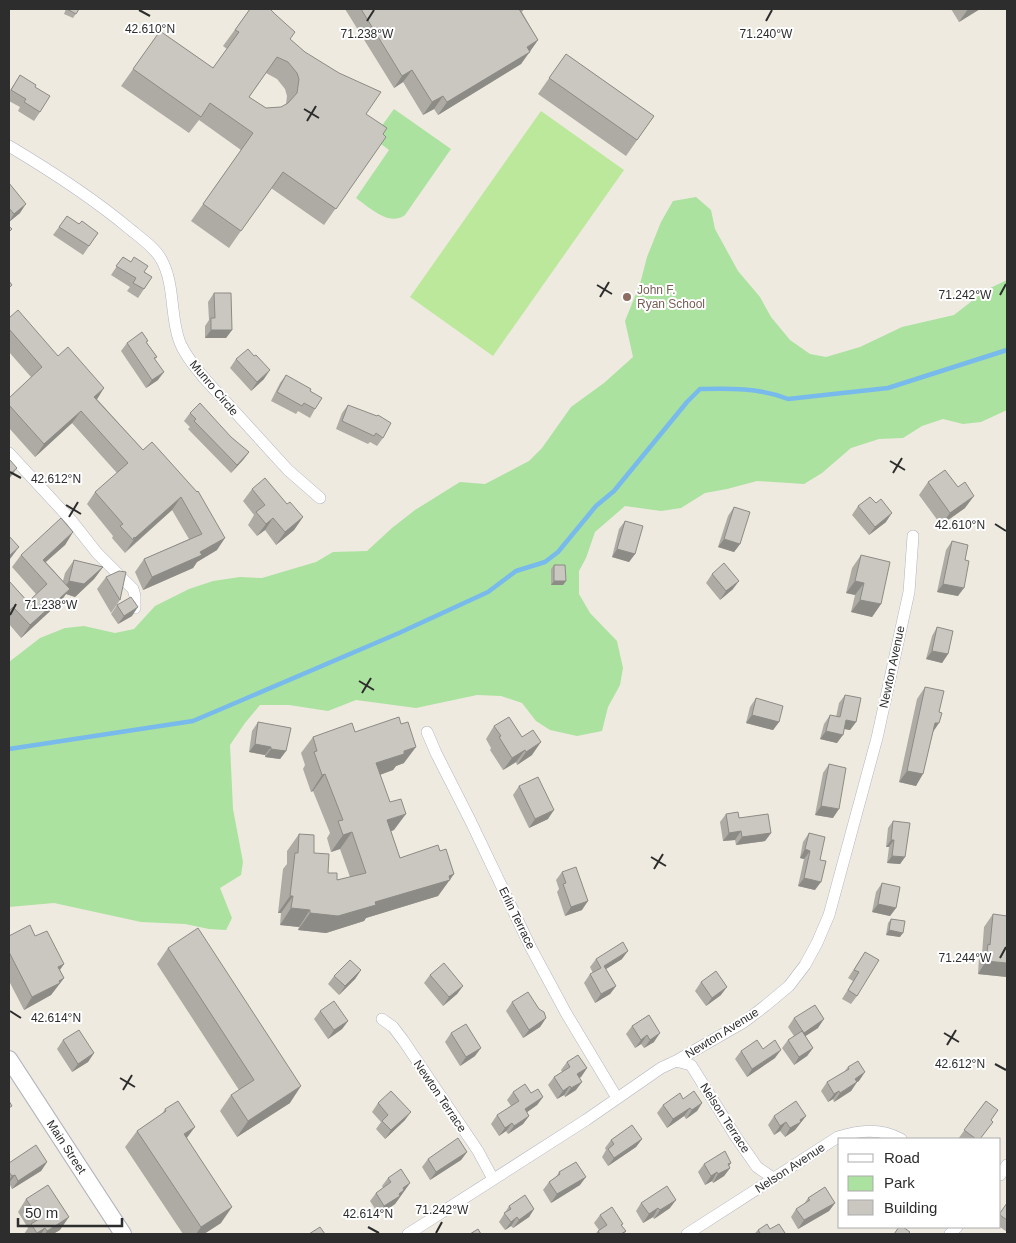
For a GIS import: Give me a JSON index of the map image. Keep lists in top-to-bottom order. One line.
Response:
{"streets":{"main road":["Main Street"],"street":["Munro Circle","Newton Avenue","Erlin Terrace","Newton Terrace","Nelson Terrace","Nelson Avenue"]},"crossings":[["Newton Avenue","Erlin Terrace"],["Newton Avenue","Newton Terrace"],["Newton Avenue","Nelson Terrace"],["Nelson Terrace","Nelson Avenue"]],"places":["John F. Ryan School"],"legend":["Road","Park","Building"],"scale_bar":"50 m","coordinates":["42.610°N","71.240°W","71.238°W","71.242°W","42.612°N","71.244°W","42.614°N"]}
